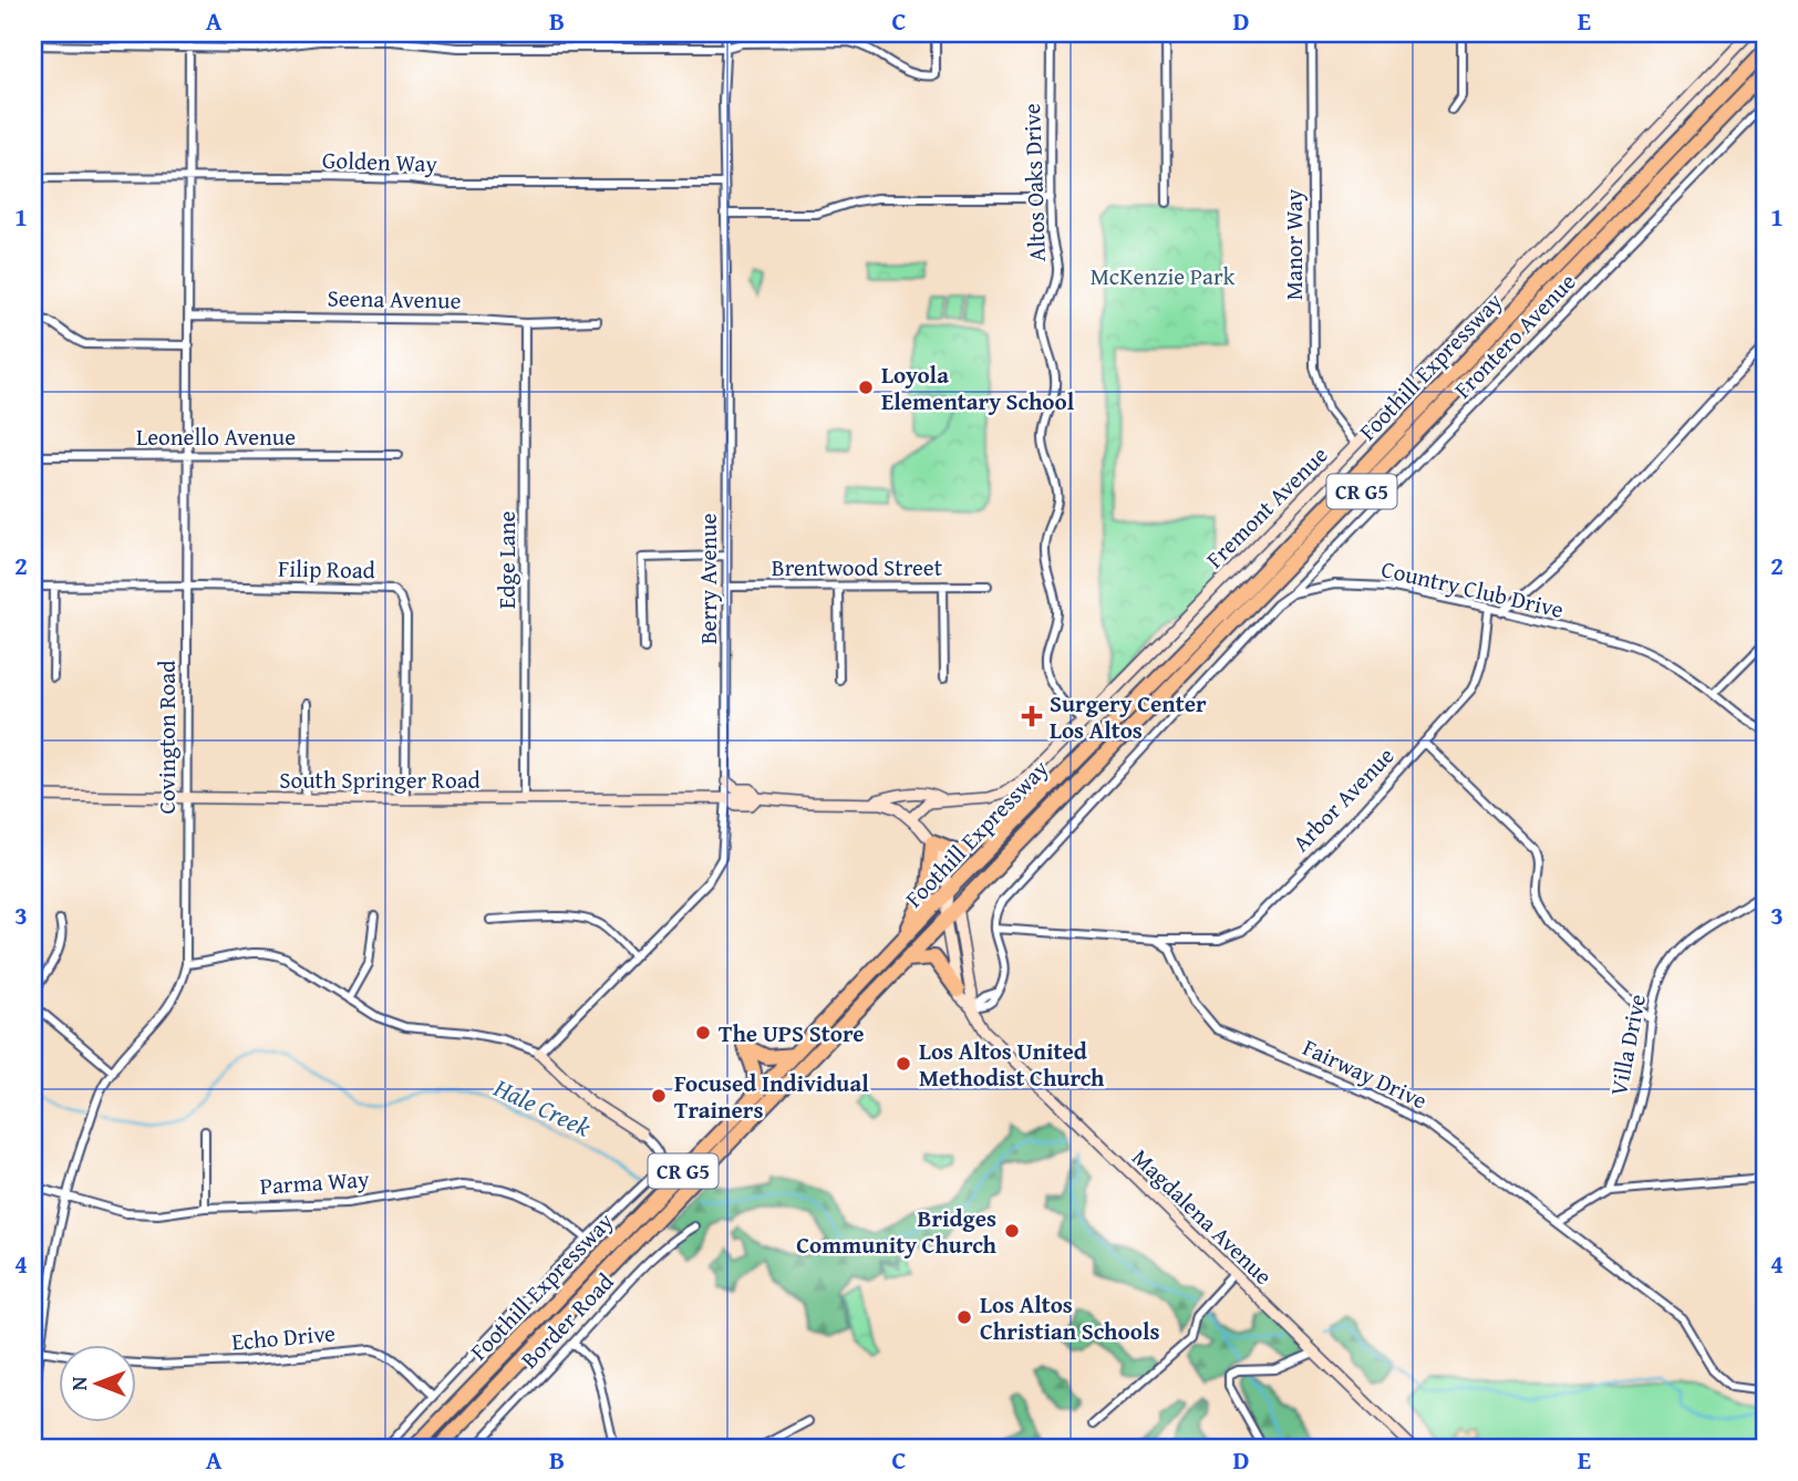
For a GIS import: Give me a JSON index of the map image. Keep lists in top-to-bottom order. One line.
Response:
{"streets":{"highway":["Foothill Expressway","CR G5"],"street":["Golden Way","Altos Oaks Drive","Manor Way","Seena Avenue","Frontero Avenue","Leonello Avenue","Fremont Avenue","Edge Lane","Brentwood Street","Filip Road","Berry Avenue","Country Club Drive","Covington Road","South Springer Road","Arbor Avenue","Villa Drive","Fairway Drive","Parma Way","Magdalena Avenue","Border Road","Echo Drive"]},"crossings":[["Golden Way","Berry Avenue"],["Golden Way","Covington Road"],["Altos Oaks Drive","Fremont Avenue"],["Manor Way","Fremont Avenue"],["Seena Avenue","Edge Lane"],["Seena Avenue","Covington Road"],["Frontero Avenue","Country Club Drive"],["Foothill Expressway","South Springer Road"],["Foothill Expressway","Magdalena Avenue"],["Leonello Avenue","Covington Road"],["Fremont Avenue","South Springer Road"],["Edge Lane","South Springer Road"],["Brentwood Street","Berry Avenue"],["Filip Road","Covington Road"],["Filip Road","South Springer Road"],["Berry Avenue","South Springer Road"],["Country Club Drive","Arbor Avenue"],["Covington Road","South Springer Road"],["Covington Road","Parma Way"],["South Springer Road","Magdalena Avenue"],["Arbor Avenue","Fairway Drive"]],"water":["Hale Creek"],"parks":["McKenzie Park"],"places":{"other":["Loyola Elementary School","The UPS Store","Los Altos United Methodist Church","Focused Individual Trainers","Bridges Community Church","Los Altos Christian Schools"],"health":["Surgery Center Los Altos"]},"north":"left","grid":{"columns":["A","B","C","D","E"],"rows":["1","2","3","4"]}}
